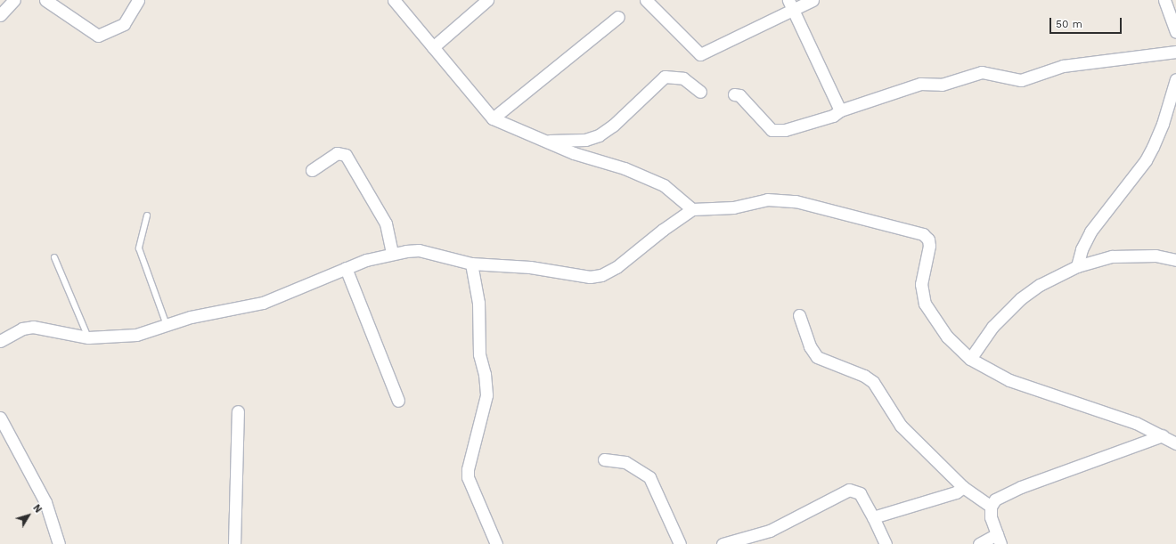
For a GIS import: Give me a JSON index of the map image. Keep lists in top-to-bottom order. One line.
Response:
{"scale_bar":"50 m","north":"top right"}
